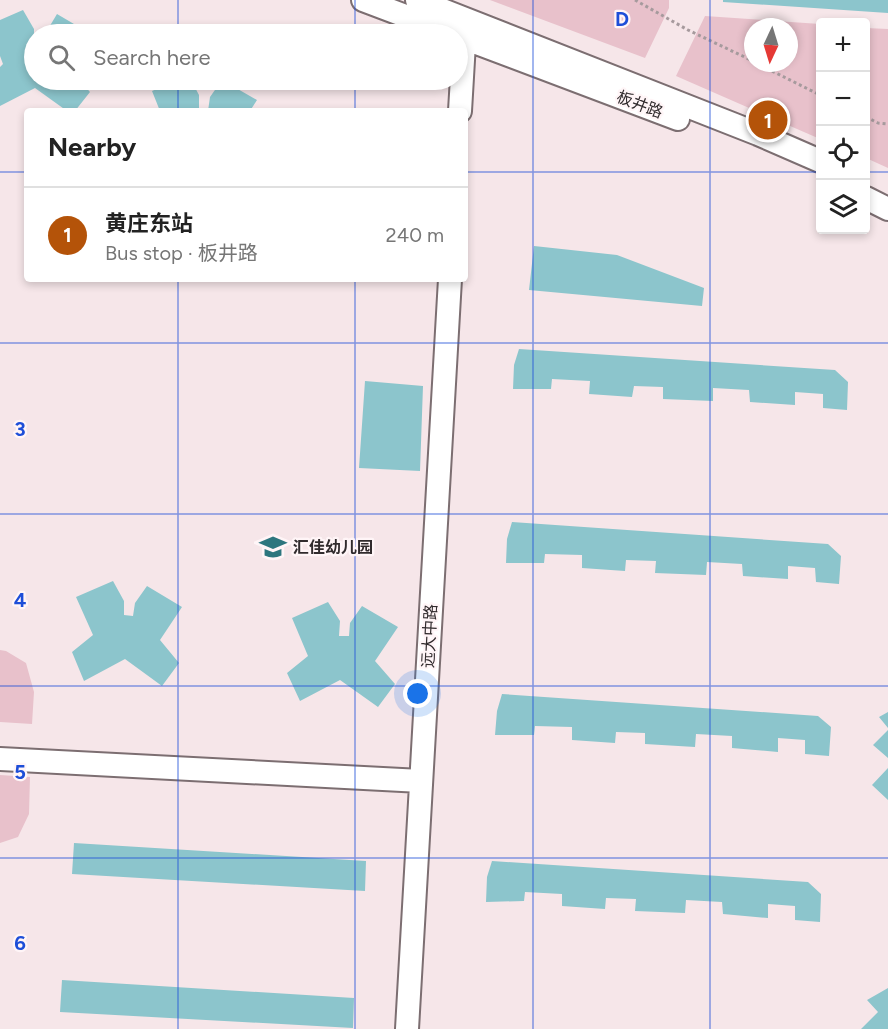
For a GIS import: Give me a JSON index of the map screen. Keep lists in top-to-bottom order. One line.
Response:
{"streets":{"street":["板井路","远大中路"]},"places":{"school or university":["汇佳幼儿园"]},"north":"bottom","page":{"map_buttons":["+","−"],"search":"Search here","pins":"1","heading":"Nearby","list":[{"mark":"1","name":"黄庄东站","note":"Bus stop · 板井路","value":"240 m"}]},"grid":{"columns":["D"],"rows":["3","4","5","6"]}}
